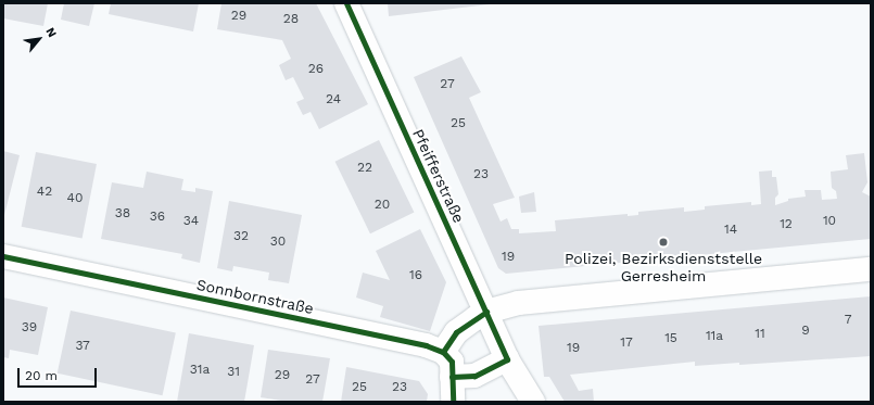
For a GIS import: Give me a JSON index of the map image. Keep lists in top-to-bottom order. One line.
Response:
{"streets":{"street":["Pfeifferstraße","Sonnbornstraße"]},"places":["Polizei, Bezirksdienststelle Gerresheim"],"house_numbers":["29","28","26","27","24","25","22","23","42","40","20","38","36","34","10","12","14","32","30","19","16","7","39","9","11","11a","15","17","37","19","31a","31","29","27","25","23"],"scale_bar":"20 m","north":"top right"}
